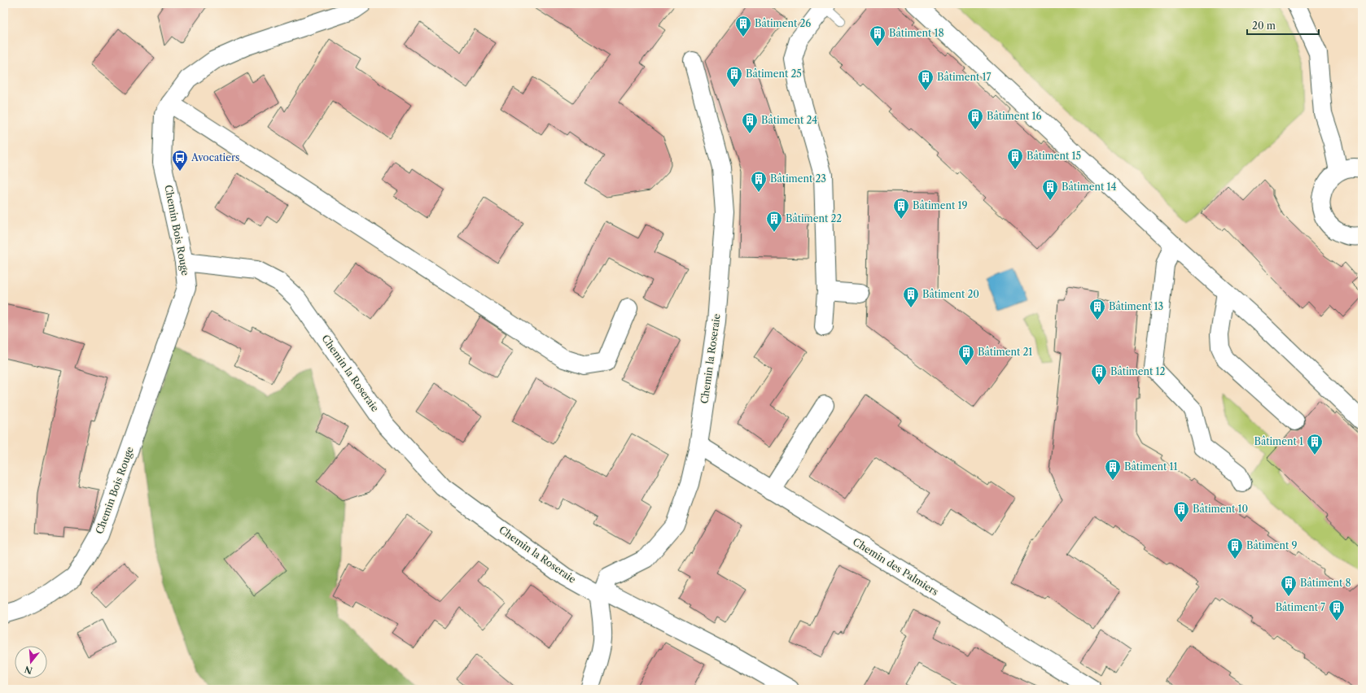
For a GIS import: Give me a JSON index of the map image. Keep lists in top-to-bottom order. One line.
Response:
{"streets":{"street":["Chemin Bois Rouge","Chemin la Roseraie","Chemin des Palmiers"]},"crossings":[["Chemin Bois Rouge","Chemin la Roseraie"],["Chemin la Roseraie","Chemin des Palmiers"]],"places":{"building":["Bâtiment 26","Bâtiment 18","Bâtiment 25","Bâtiment 17","Bâtiment 16","Bâtiment 24","Bâtiment 15","Bâtiment 23","Bâtiment 14","Bâtiment 19","Bâtiment 22","Bâtiment 20","Bâtiment 13","Bâtiment 21","Bâtiment 12","Bâtiment 1","Bâtiment 11","Bâtiment 10","Bâtiment 9","Bâtiment 8","Bâtiment 7"],"bus stop":["Avocatiers"]},"scale_bar":"20 m","north":"bottom"}
